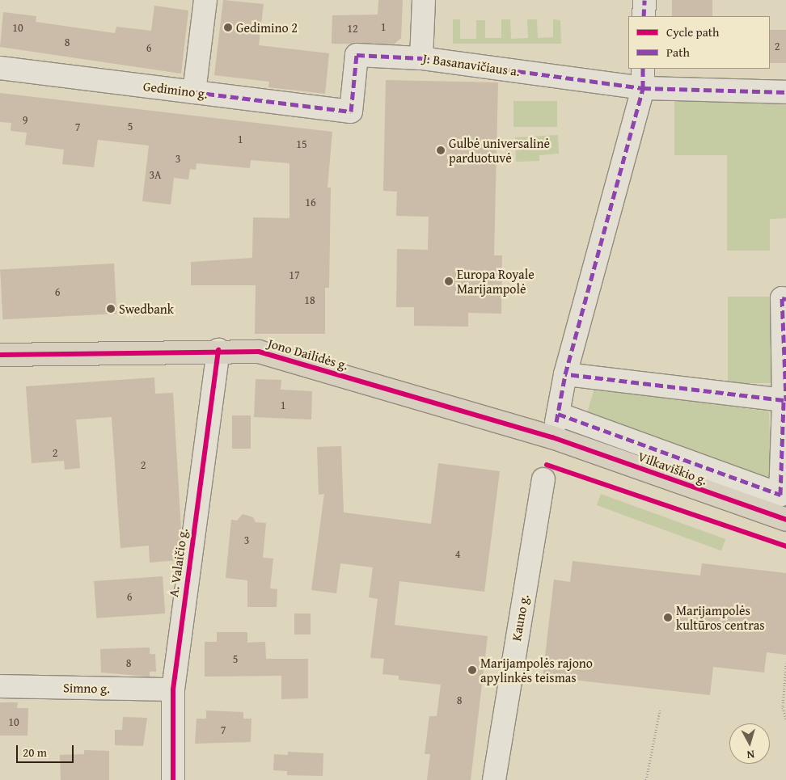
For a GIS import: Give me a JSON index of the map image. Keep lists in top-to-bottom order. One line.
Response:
{"streets":{"highway":["Jono Dailidės g.","Vilkaviškio g."],"street":["J. Basanavičiaus a.","Gedimino g.","A. Valaičio g.","Kauno g.","Simno g."]},"crossings":[["J. Basanavičiaus a.","Gedimino g."],["Jono Dailidės g.","Vilkaviškio g."],["Jono Dailidės g.","A. Valaičio g."],["A. Valaičio g.","Simno g."]],"places":["Gedimino 2","Gulbė universalinė parduotuvė","Europa Royale Marijampolė","Swedbank","Marijampolės kultūros centras","Marijampolės rajono apylinkės teismas"],"house_numbers":["1","10","12","8","2","6","9","5","7","1","15","3","3A","16","17","6","18","1","2","2","3","4","6","5","8","8","10","7"],"legend":["Cycle path","Path"],"scale_bar":"20 m","north":"bottom"}
